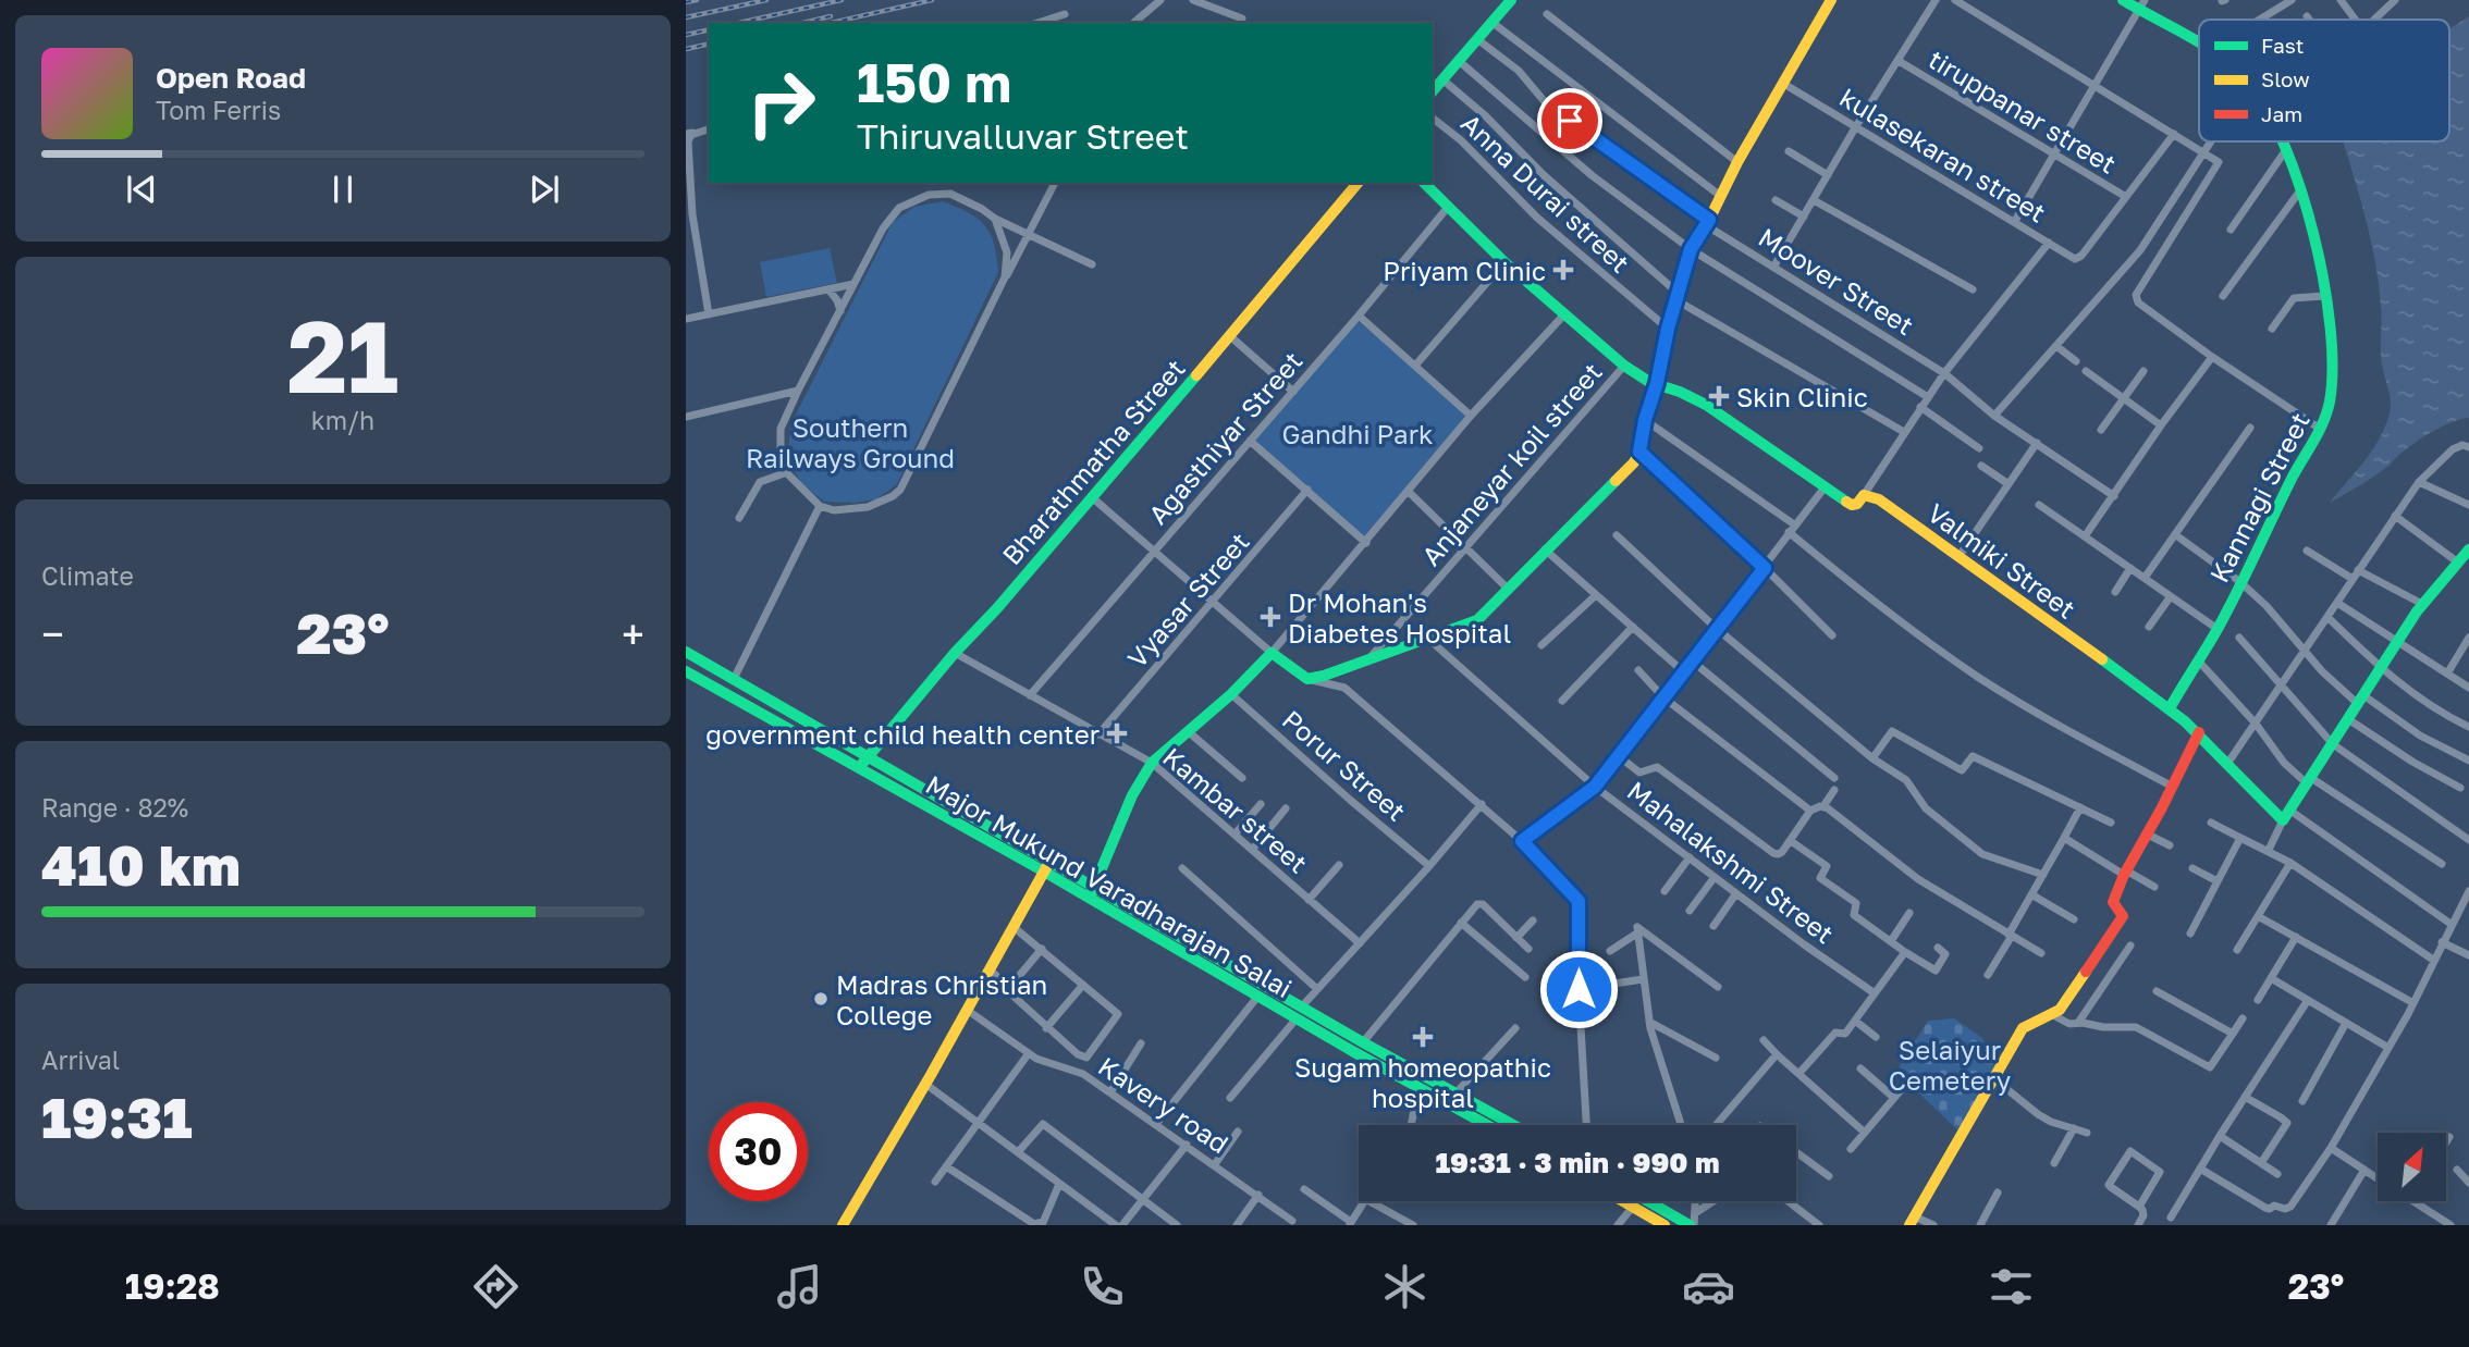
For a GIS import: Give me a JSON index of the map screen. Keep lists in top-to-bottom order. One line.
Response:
{"streets":{"street":["tiruppanar street","kulasekaran street","Anna Durai street","Moover Street","Agasthiyar Street","Bharathmatha Street","Anjaneyar koil street","Kannagi Street","Valmiki Street","Vyasar Street","Porur Street","Kambar street","Mahalakshmi Street","Major Mukund Varadharajan Salai","Kavery road"]},"crossings":[["tiruppanar street","kulasekaran street"],["Agasthiyar Street","Valmiki Street"],["Agasthiyar Street","Kambar street"],["Bharathmatha Street","Kambar street"],["Bharathmatha Street","Major Mukund Varadharajan Salai"],["Anjaneyar koil street","Valmiki Street"],["Kannagi Street","Valmiki Street"],["Vyasar Street","Kambar street"]],"parks":["Southern Railways Ground","Gandhi Park","Selaiyur Cemetery"],"places":{"health":["Priyam Clinic","Skin Clinic","Dr Mohan's Diabetes Hospital","government child health center","Sugam homeopathic hospital"],"other":["Madras Christian College"]},"legend":["Fast","Slow","Jam"],"north":"top right","page":{"turn":["150 m","Thiruvalluvar Street"],"song":["Open Road","Tom Ferris"],"tile":[["21","km/h"],"Climate",["Range · 82%","410 km"],["Arrival","19:31"]],"heat":["−","23°","+"],"limit":"30","trip":"19:31 · 3 min · 990 m","tabs":["19:28","23°"]}}
